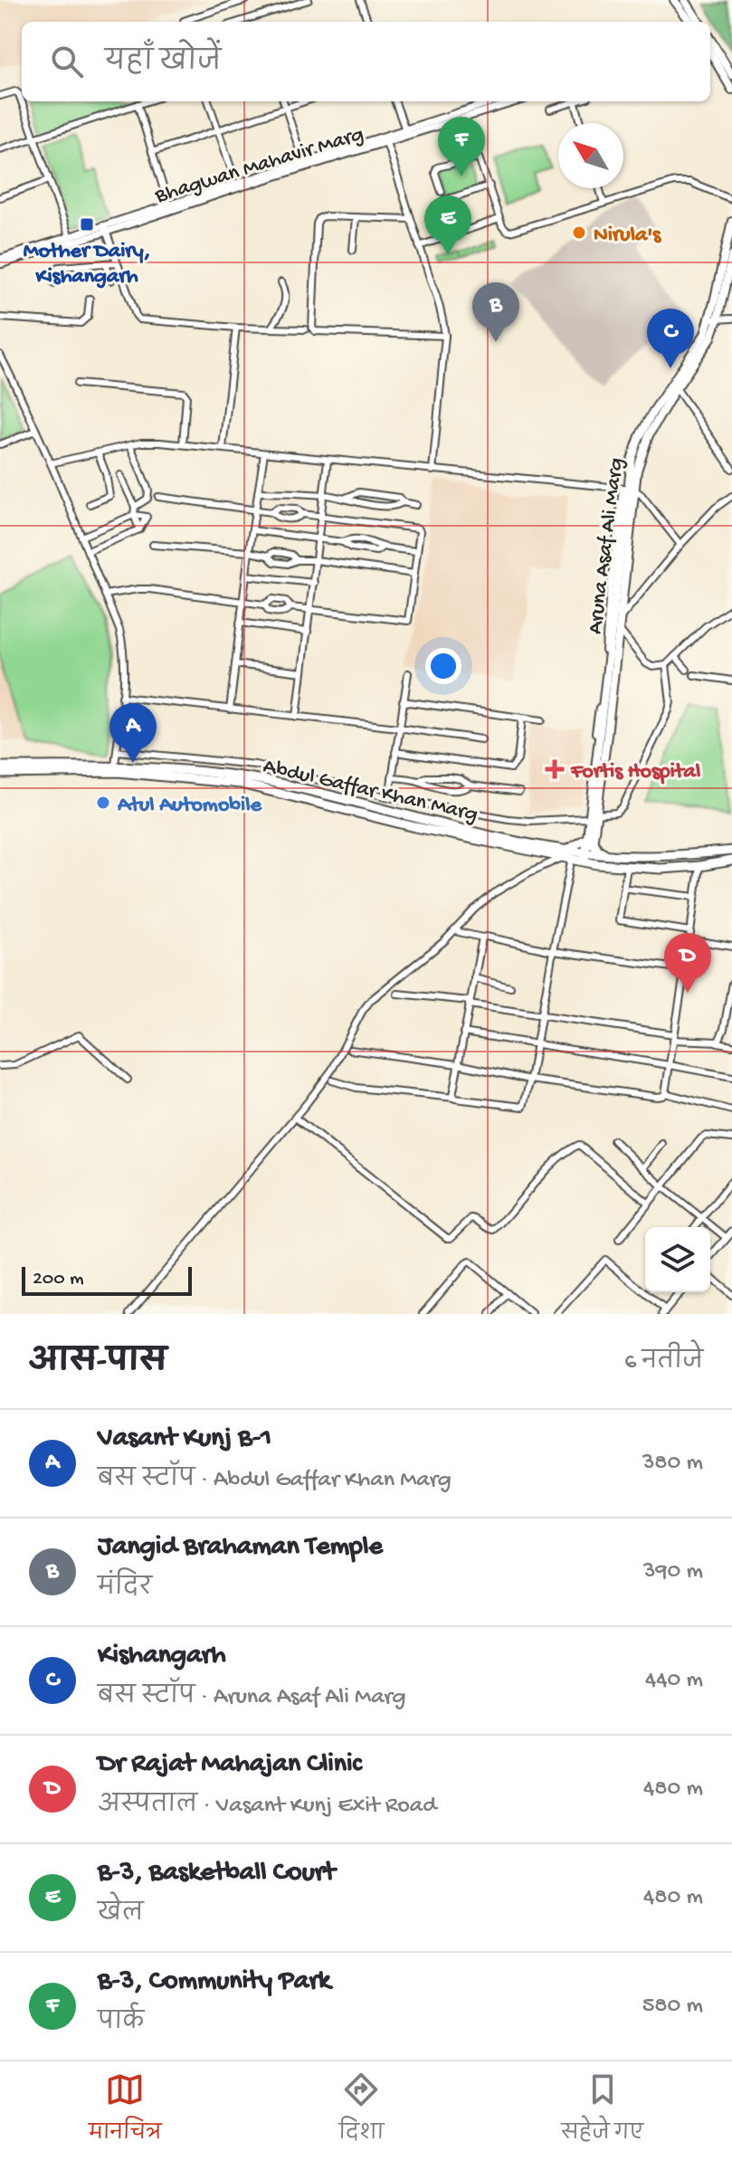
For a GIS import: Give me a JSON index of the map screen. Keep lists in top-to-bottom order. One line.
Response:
{"streets":{"main road":["Aruna Asaf Ali Marg","Abdul Gaffar Khan Marg"],"street":["Bhagwan Mahavir Marg"]},"places":{"transit":["Mother Dairy, Kishangarh"],"other":["Nirula's","Atul Automobile"],"health":["Fortis Hospital"]},"scale_bar":"200 m","north":"top left","page":{"search":"यहाँ खोजें","pins":["F","E","B","C","A","D"],"scale":"200 m","heading":["आस-पास","6 नतीजे"],"list":[{"mark":"A","name":"Vasant Kunj B-1","note":"बस स्टॉप · Abdul Gaffar Khan Marg","value":"380 m"},{"mark":"B","name":"Jangid Brahaman Temple","note":"मंदिर","value":"390 m"},{"mark":"C","name":"Kishangarh","note":"बस स्टॉप · Aruna Asaf Ali Marg","value":"440 m"},{"mark":"D","name":"Dr Rajat Mahajan Clinic","note":"अस्पताल · Vasant Kunj Exit Road","value":"480 m"},{"mark":"E","name":"B-3, Basketball Court","note":"खेल","value":"480 m"},{"mark":"F","name":"B-3, Community Park","note":"पार्क","value":"580 m"}],"nav":["मानचित्र","दिशा","सहेजे गए"]}}
